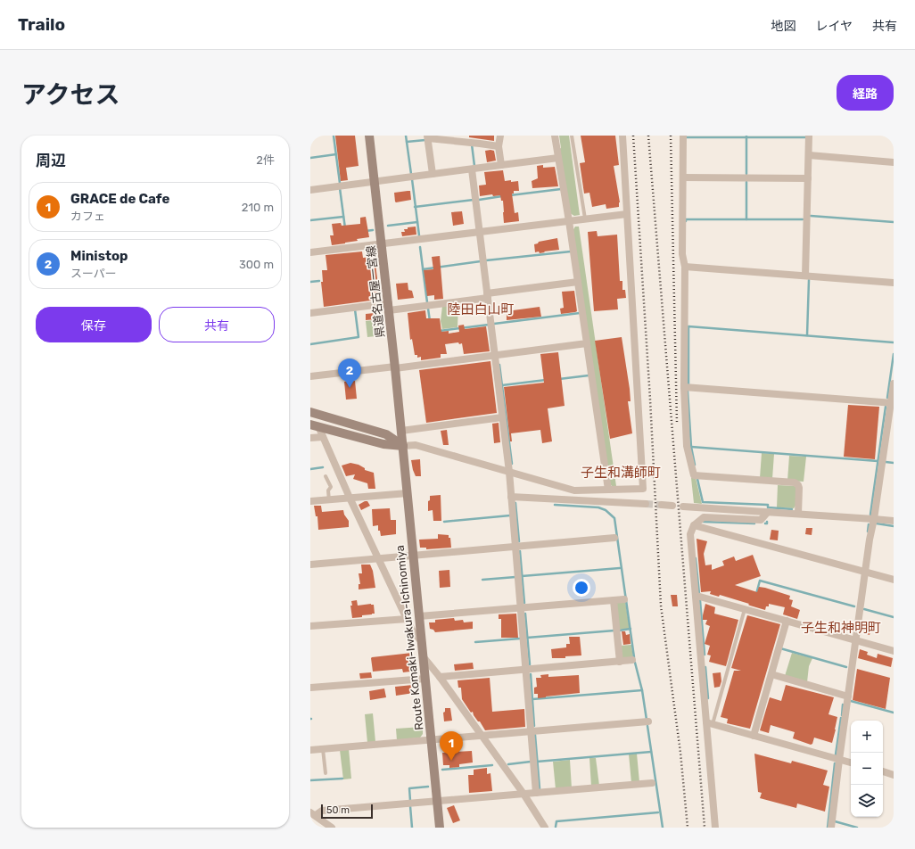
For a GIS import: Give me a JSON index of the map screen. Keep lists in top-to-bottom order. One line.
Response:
{"streets":{"main road":["県道名古屋一宮線","Route Komaki-Iwakura-Ichinomiya"]},"crossings":[["県道名古屋一宮線","Route Komaki-Iwakura-Ichinomiya"]],"districts":["陸田白山町","子生和溝師町","子生和神明町"],"scale_bar":"50 m","page":{"header":"Trailo","nav":["地図","レイヤ","共有"],"title":"アクセス","buttons":["経路",["保存","共有"]],"heading":["周辺","2件"],"list":[{"mark":"1","name":"GRACE de Cafe","note":"カフェ","value":"210 m"},{"mark":"2","name":"Ministop","note":"スーパー","value":"300 m"}],"pins":["2","1"],"map_buttons":["+","−"],"scale":"50 m"}}
